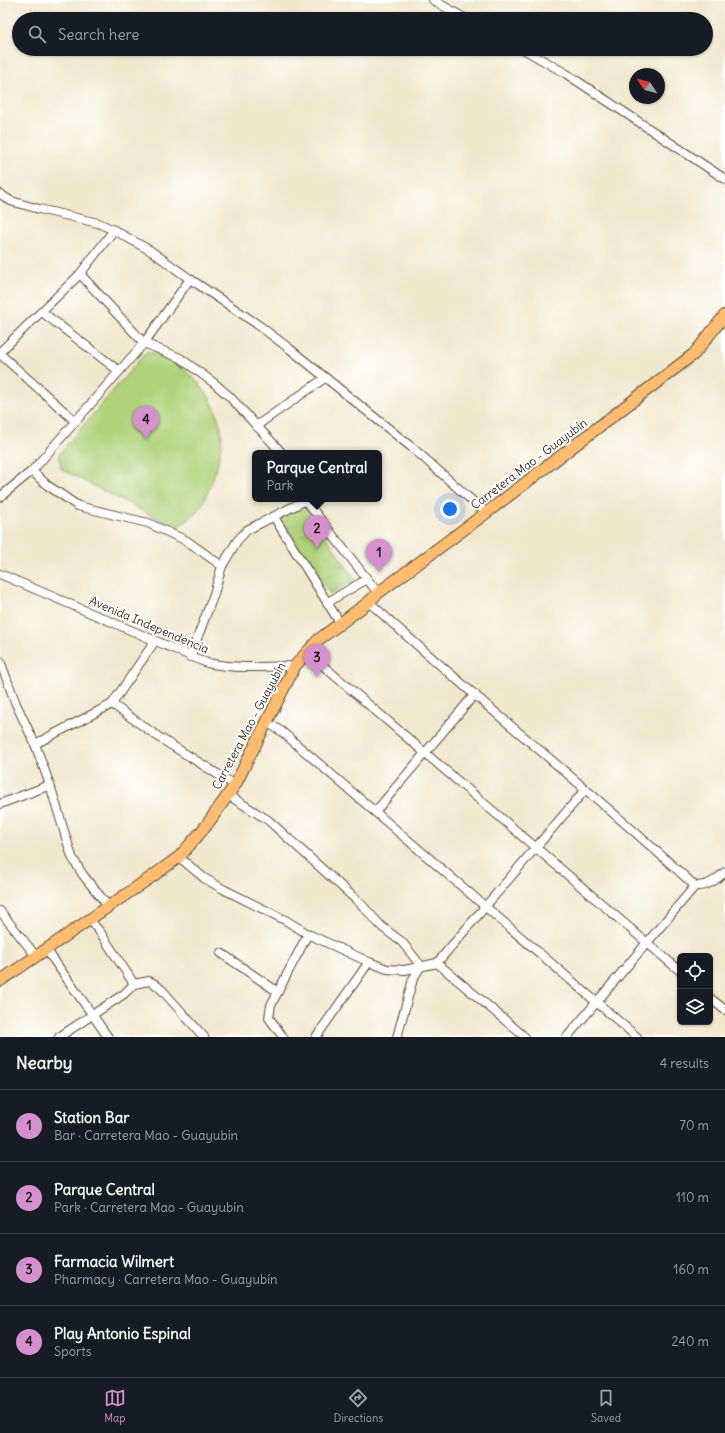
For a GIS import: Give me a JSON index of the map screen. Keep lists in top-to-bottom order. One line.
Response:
{"streets":{"main road":["Carretera Mao - Guayubín"],"street":["Avenida Independencia"]},"crossings":[["Carretera Mao - Guayubín","Avenida Independencia"]],"north":"top left","page":{"search":"Search here","pins":["4","2","1","3"],"popup":["Parque Central","Park"],"heading":["Nearby","4 results"],"list":[{"mark":"1","name":"Station Bar","note":"Bar · Carretera Mao - Guayubín","value":"70 m"},{"mark":"2","name":"Parque Central","note":"Park · Carretera Mao - Guayubín","value":"110 m"},{"mark":"3","name":"Farmacia Wilmert","note":"Pharmacy · Carretera Mao - Guayubín","value":"160 m"},{"mark":"4","name":"Play Antonio Espinal","note":"Sports","value":"240 m"}],"nav":["Map","Directions","Saved"]}}
